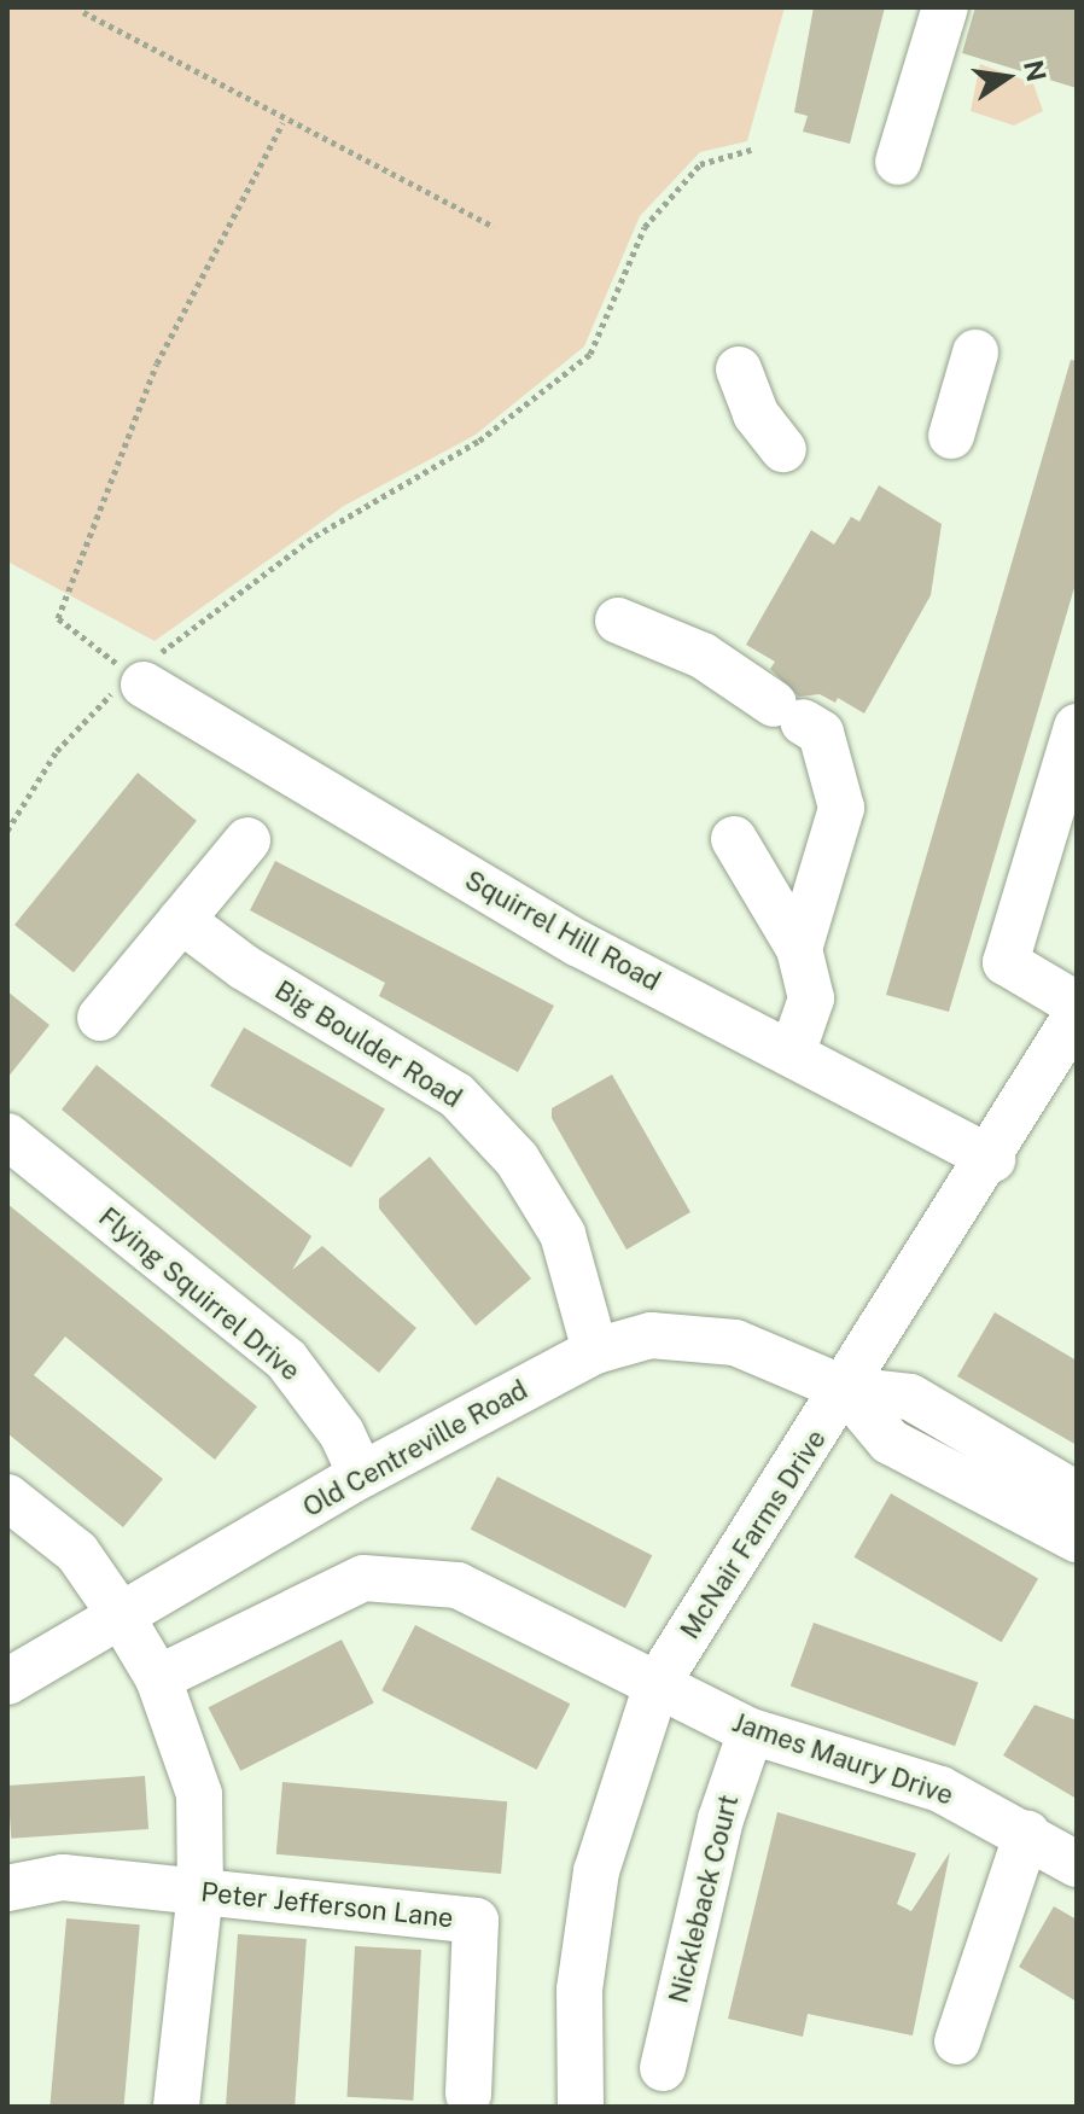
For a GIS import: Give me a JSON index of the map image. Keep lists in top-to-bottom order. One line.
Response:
{"streets":{"street":["Squirrel Hill Road","Big Boulder Road","Flying Squirrel Drive","Old Centreville Road","McNair Farms Drive","James Maury Drive","Nickleback Court","Peter Jefferson Lane"]},"crossings":[["Squirrel Hill Road","McNair Farms Drive"],["Big Boulder Road","Old Centreville Road"],["Flying Squirrel Drive","Old Centreville Road"],["Old Centreville Road","McNair Farms Drive"],["McNair Farms Drive","James Maury Drive"],["James Maury Drive","Nickleback Court"]],"north":"right"}
